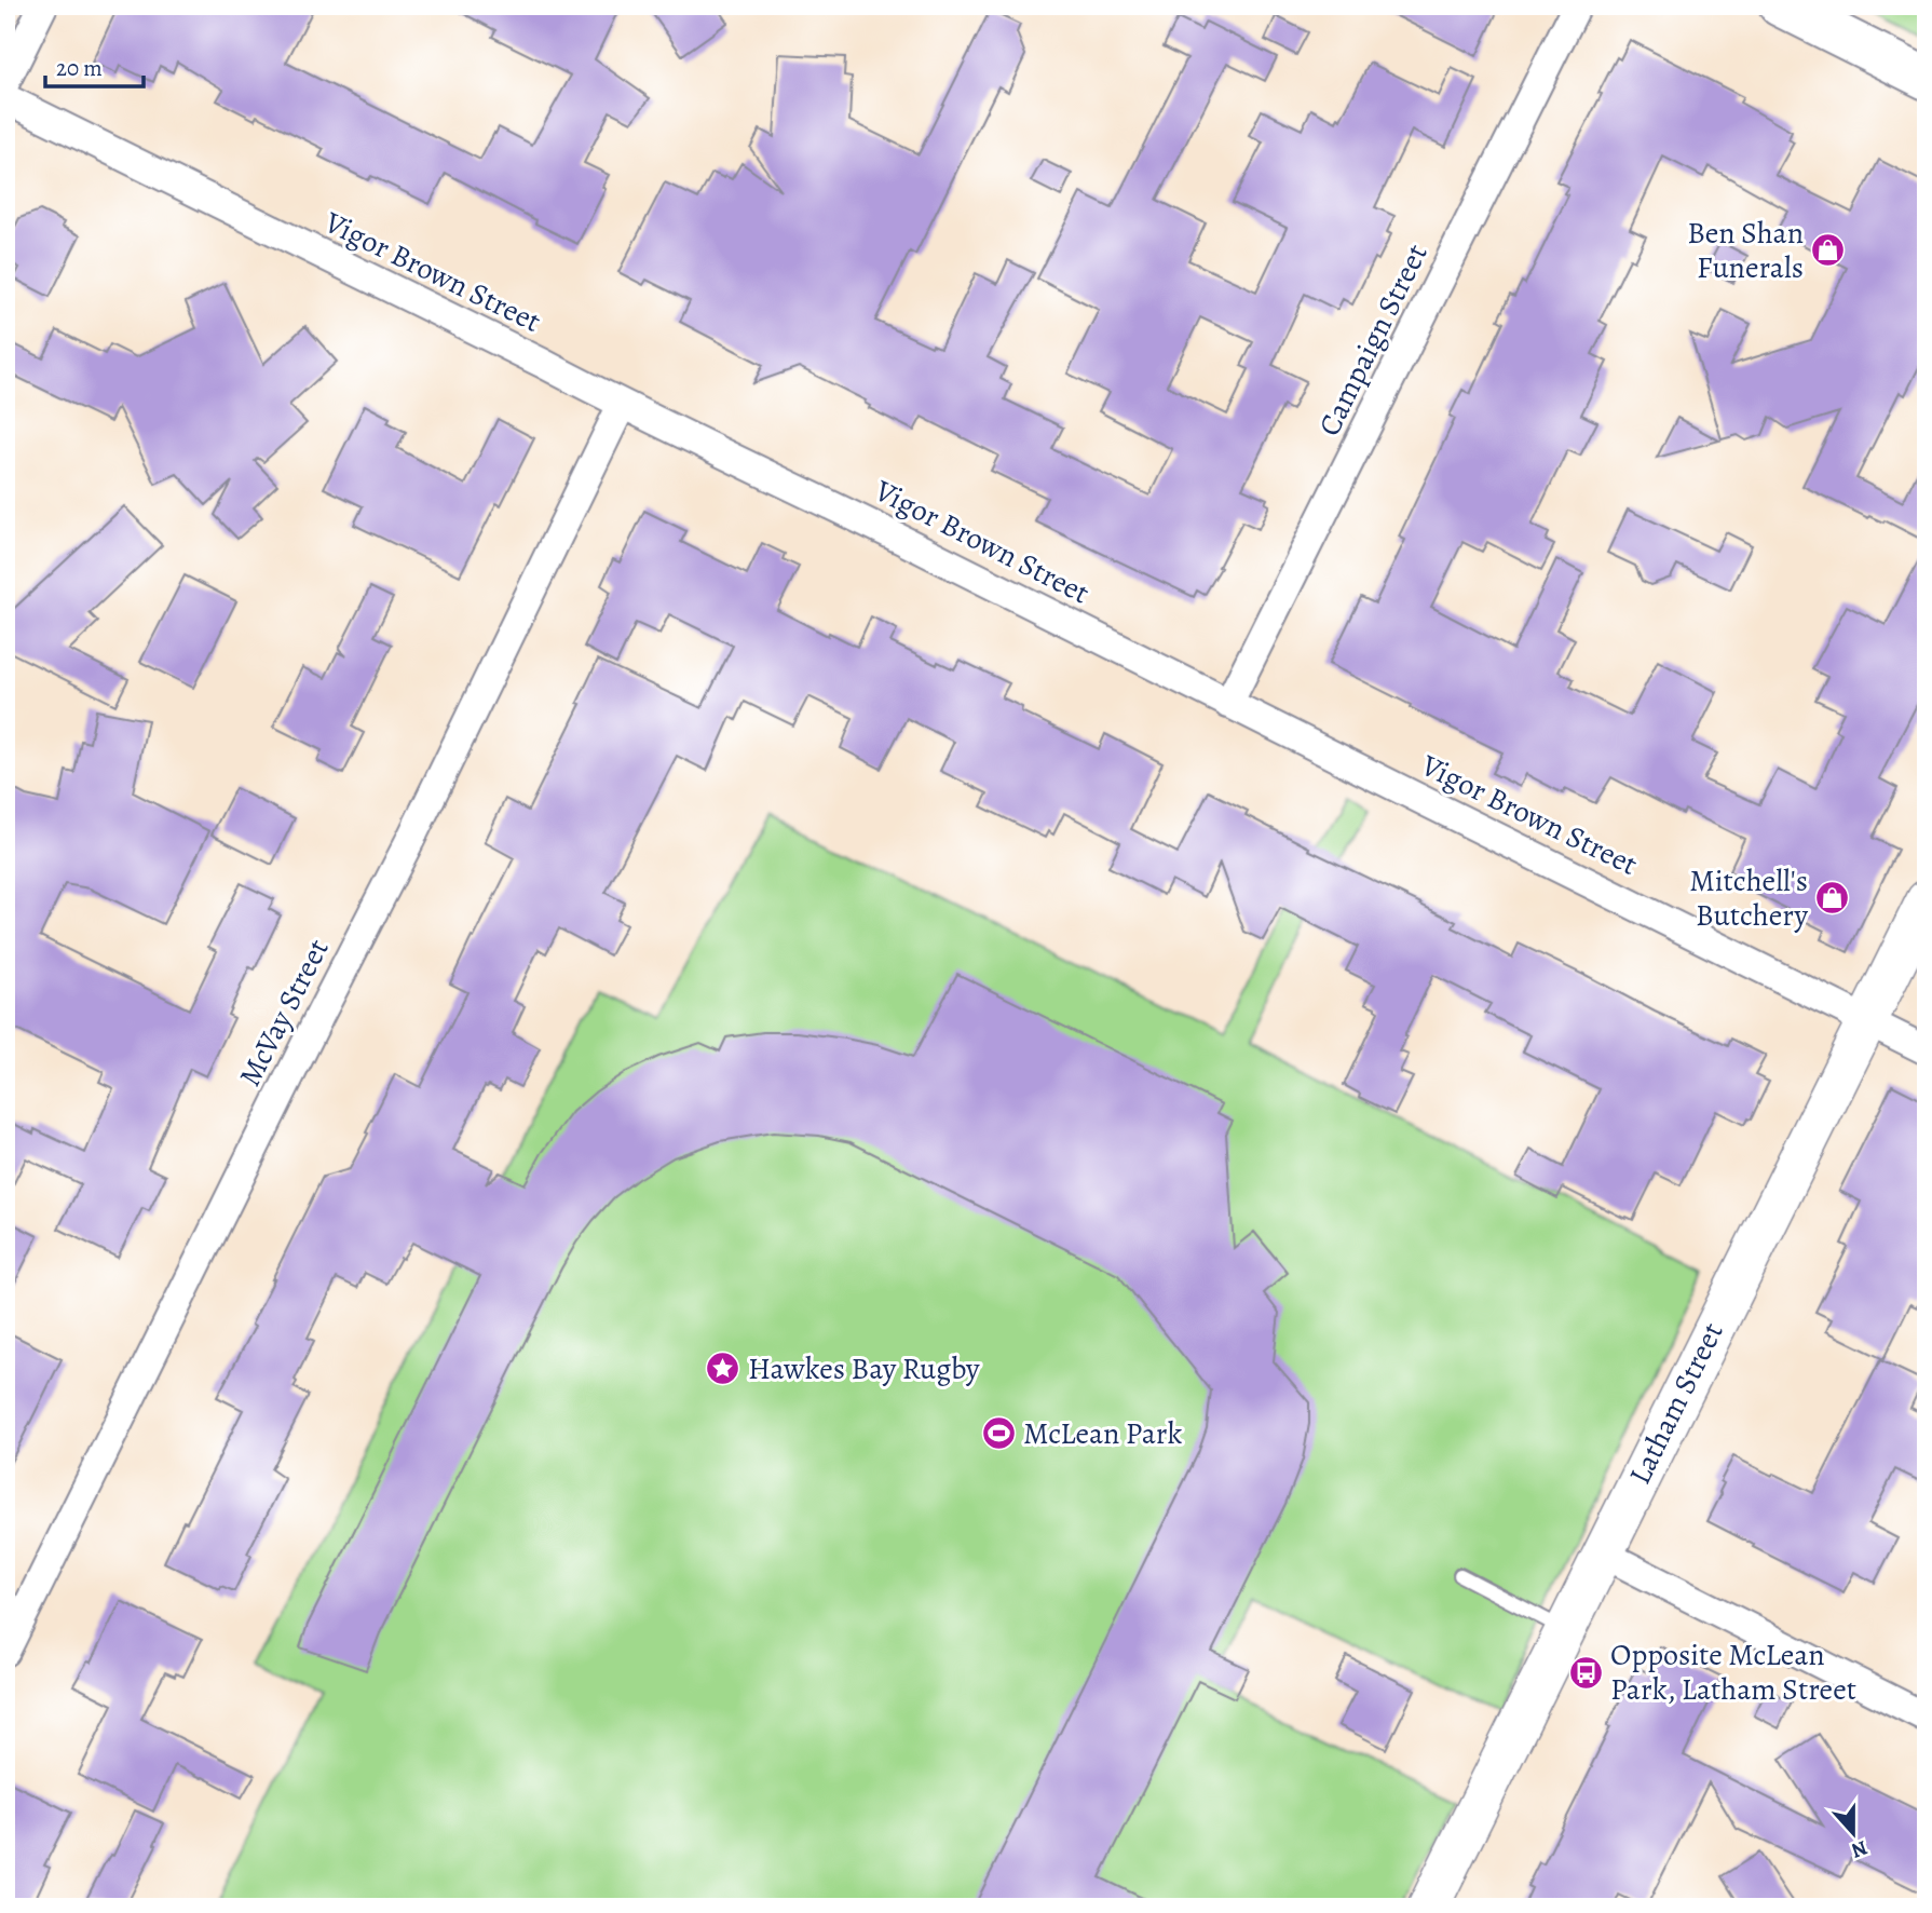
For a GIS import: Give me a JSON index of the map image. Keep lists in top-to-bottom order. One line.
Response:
{"streets":{"main road":["Latham Street"],"street":["Vigor Brown Street","Campaign Street","McVay Street"]},"crossings":[["Vigor Brown Street","Campaign Street"],["Vigor Brown Street","McVay Street"],["Vigor Brown Street","Latham Street"]],"places":{"shop":["Ben Shan Funerals","Mitchell's Butchery"],"place":["Hawkes Bay Rugby"],"sports":["McLean Park"],"bus stop":["Opposite McLean Park, Latham Street"]},"scale_bar":"20 m","north":"bottom"}
